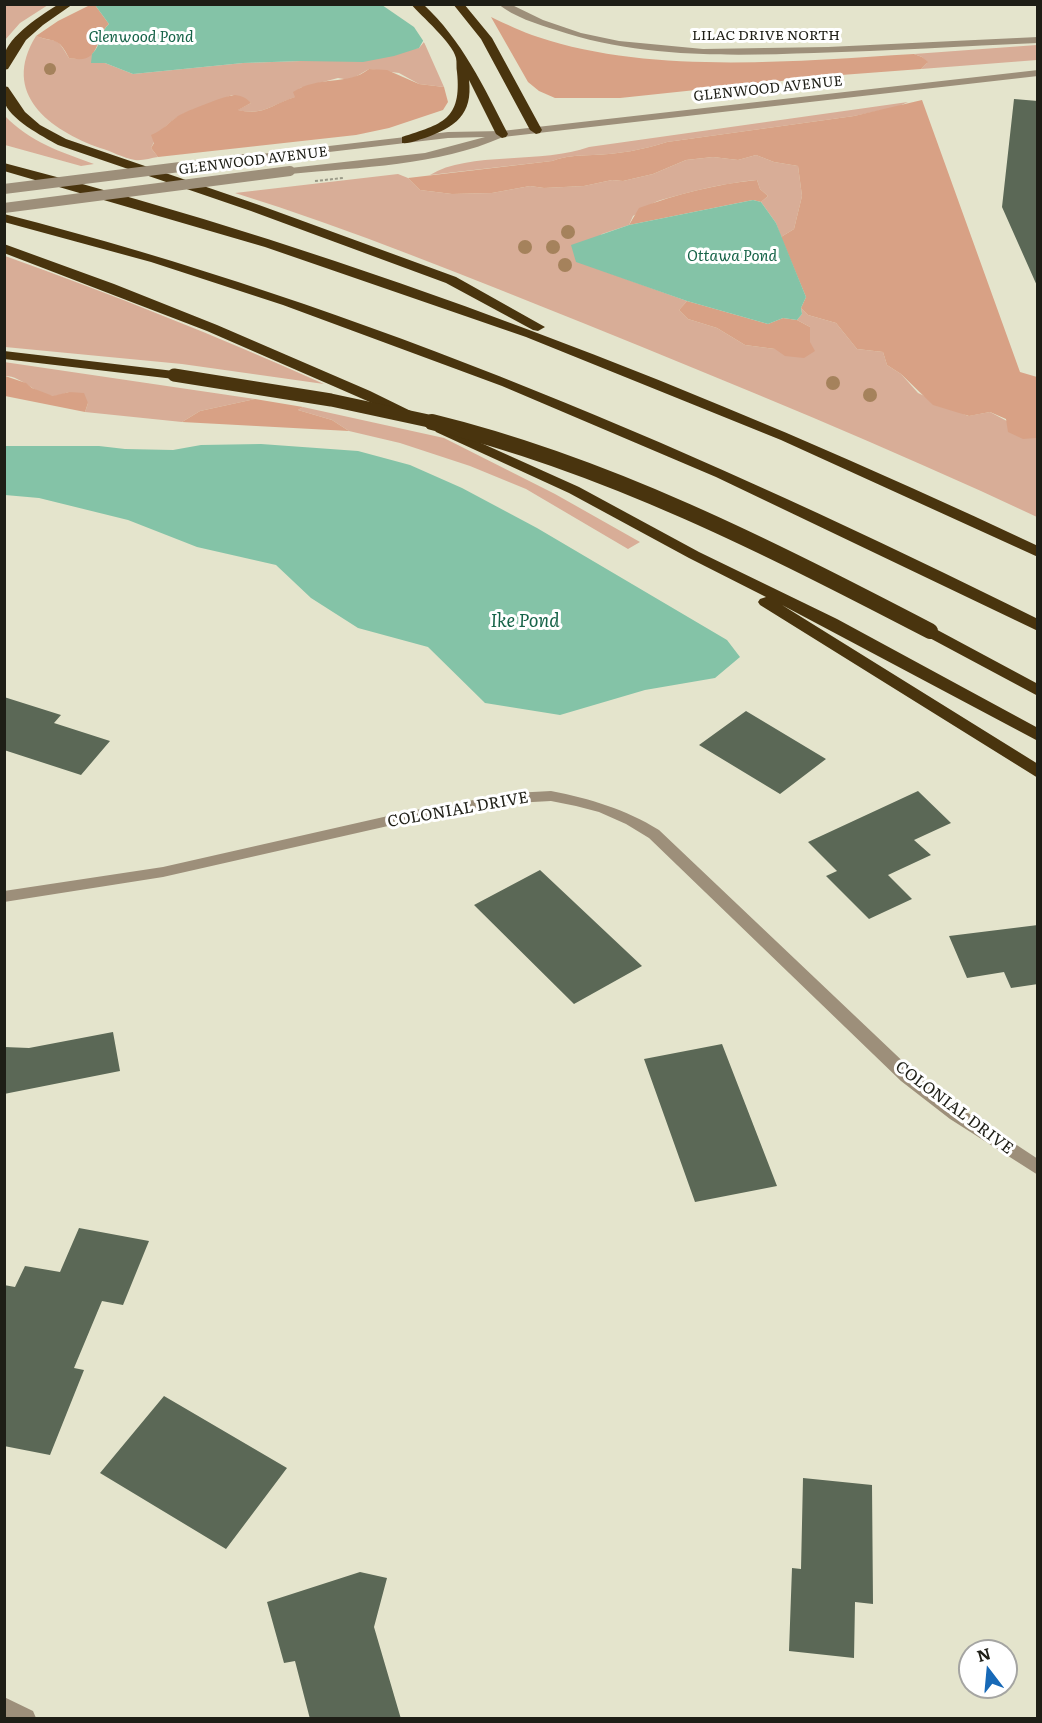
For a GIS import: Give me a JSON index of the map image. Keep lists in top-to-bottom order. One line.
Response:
{"streets":{"street":["LILAC DRIVE NORTH","GLENWOOD AVENUE","COLONIAL DRIVE"]},"water":["Glenwood Pond","Ottawa Pond","Ike Pond"],"north":"top"}
